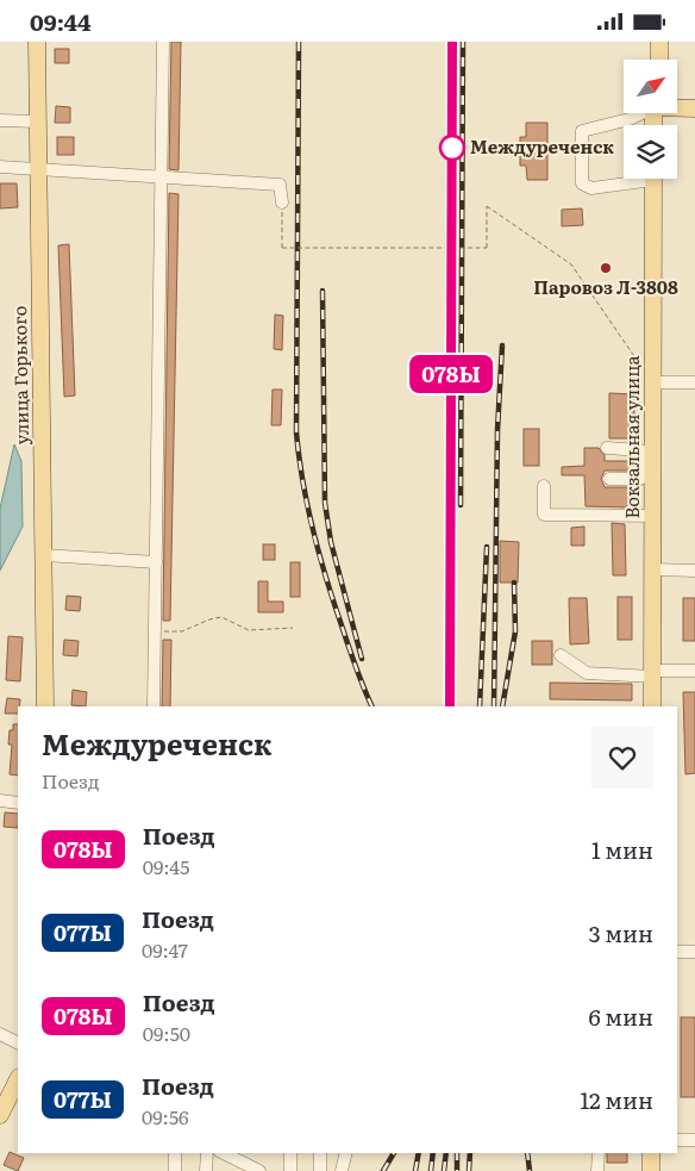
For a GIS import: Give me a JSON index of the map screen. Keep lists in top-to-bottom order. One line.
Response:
{"streets":{"main road":["улица Горького","Вокзальная улица"]},"places":["Междуреченск","Паровоз Л-3808"],"north":"top right","page":{"status":"09:44","on_map":"078Ы","heading":["Междуреченск","Поезд"],"list":[{"mark":"078Ы","name":"Поезд","note":"09:45","value":"1 мин"},{"mark":"077Ы","name":"Поезд","note":"09:47","value":"3 мин"},{"mark":"078Ы","name":"Поезд","note":"09:50","value":"6 мин"},{"mark":"077Ы","name":"Поезд","note":"09:56","value":"12 мин"}]}}
